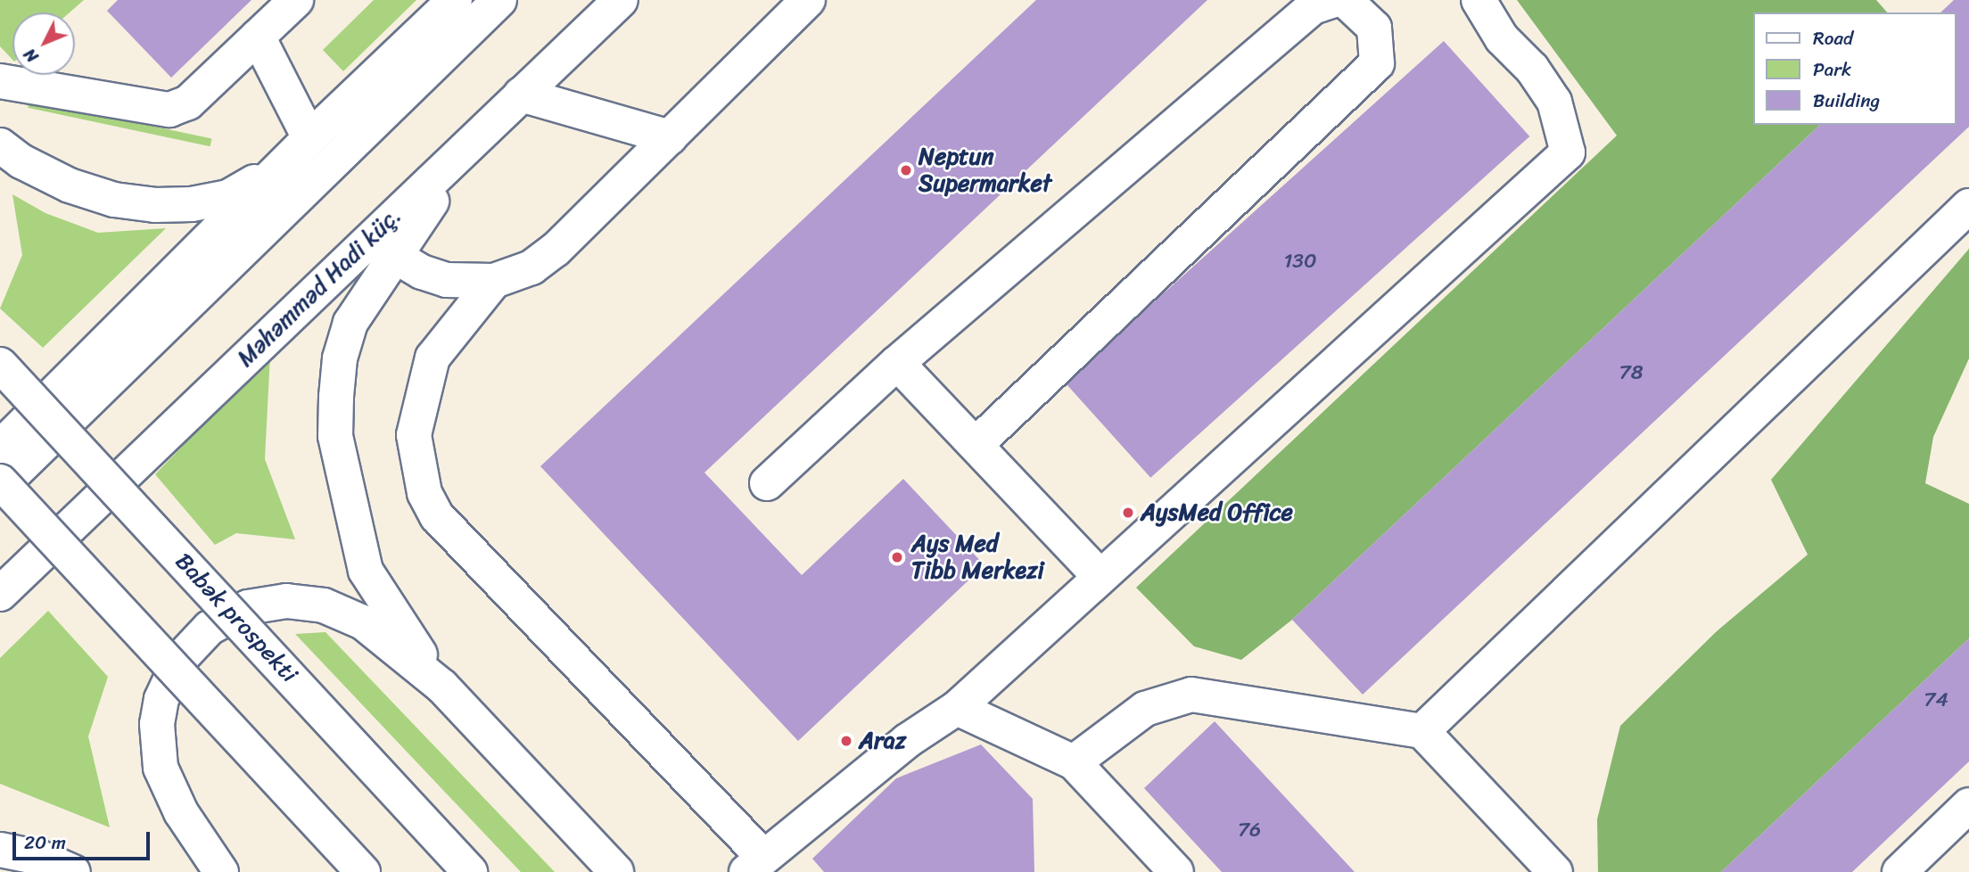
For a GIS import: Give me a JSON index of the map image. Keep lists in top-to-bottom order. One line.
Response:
{"streets":{"main road":["Məhəmməd Hadi küç.","Babək prospekti"]},"places":["Neptun Supermarket","AysMed Office","Ays Med Tibb Merkezi","Araz"],"house_numbers":["130","78","74","76"],"legend":["Road","Park","Building"],"scale_bar":"20 m","north":"bottom left"}
